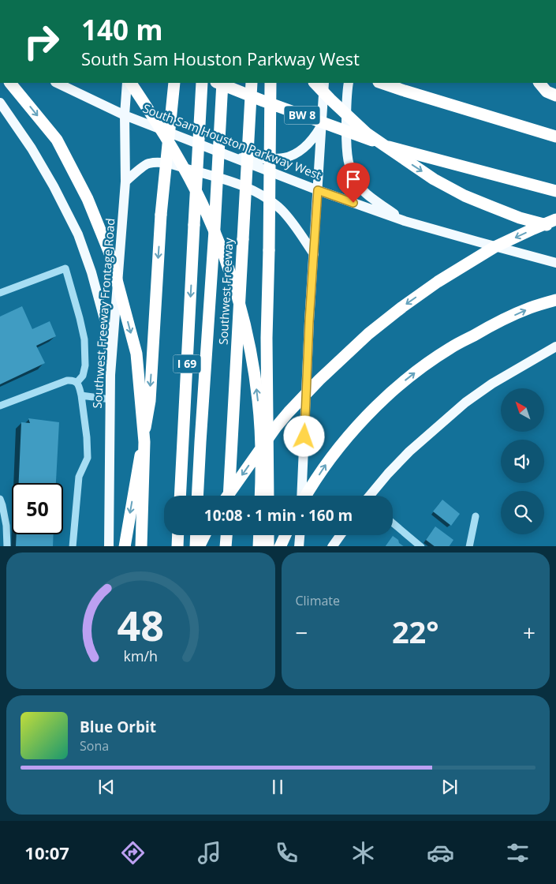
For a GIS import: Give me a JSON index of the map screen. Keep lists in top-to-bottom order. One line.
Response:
{"streets":{"highway":["BW 8","Southwest Freeway","I 69"],"main road":["South Sam Houston Parkway West","Southwest Freeway Frontage Road"]},"crossings":[["South Sam Houston Parkway West","Southwest Freeway Frontage Road"]],"north":"top left","page":{"turn":["140 m","South Sam Houston Parkway West"],"limit":"50","trip":"10:08 · 1 min · 160 m","tile":"Climate","heat":["−","22°","+"],"song":["Blue Orbit","Sona"],"tabs":"10:07","gauge":["48","km/h"]}}
